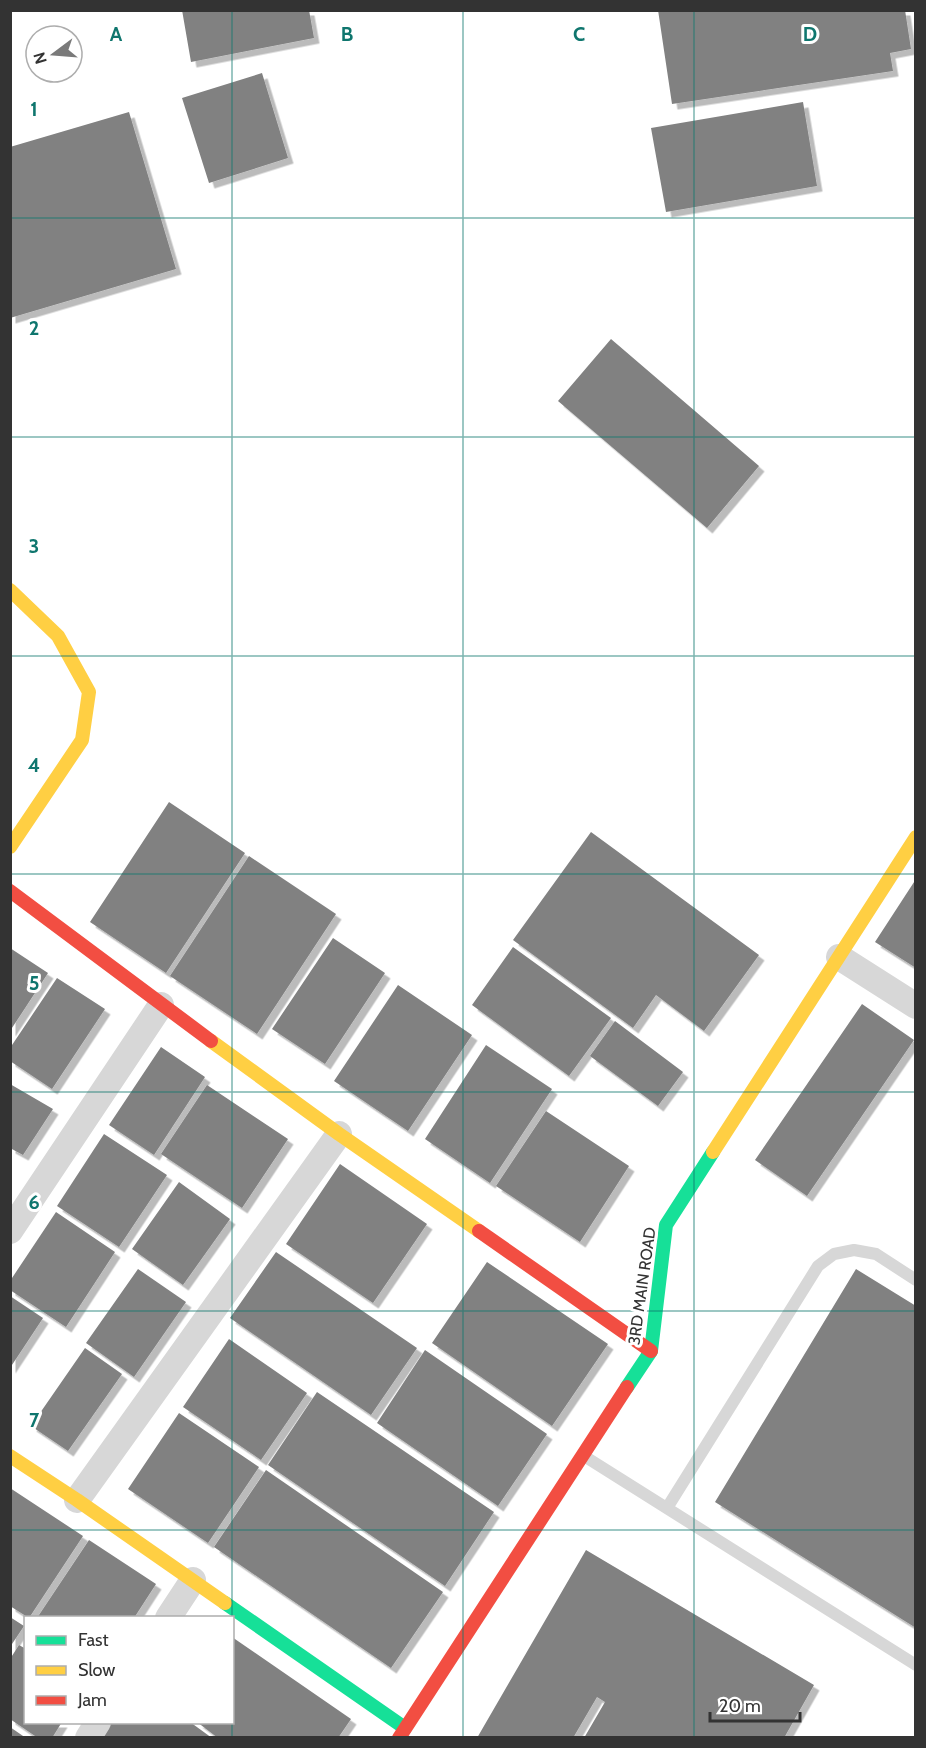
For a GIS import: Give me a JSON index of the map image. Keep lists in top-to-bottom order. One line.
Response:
{"streets":{"street":["3RD MAIN ROAD"]},"legend":["Fast","Slow","Jam"],"scale_bar":"20 m","north":"left","grid":{"columns":["A","B","C","D"],"rows":["1","2","3","4","5","6","7"]}}
